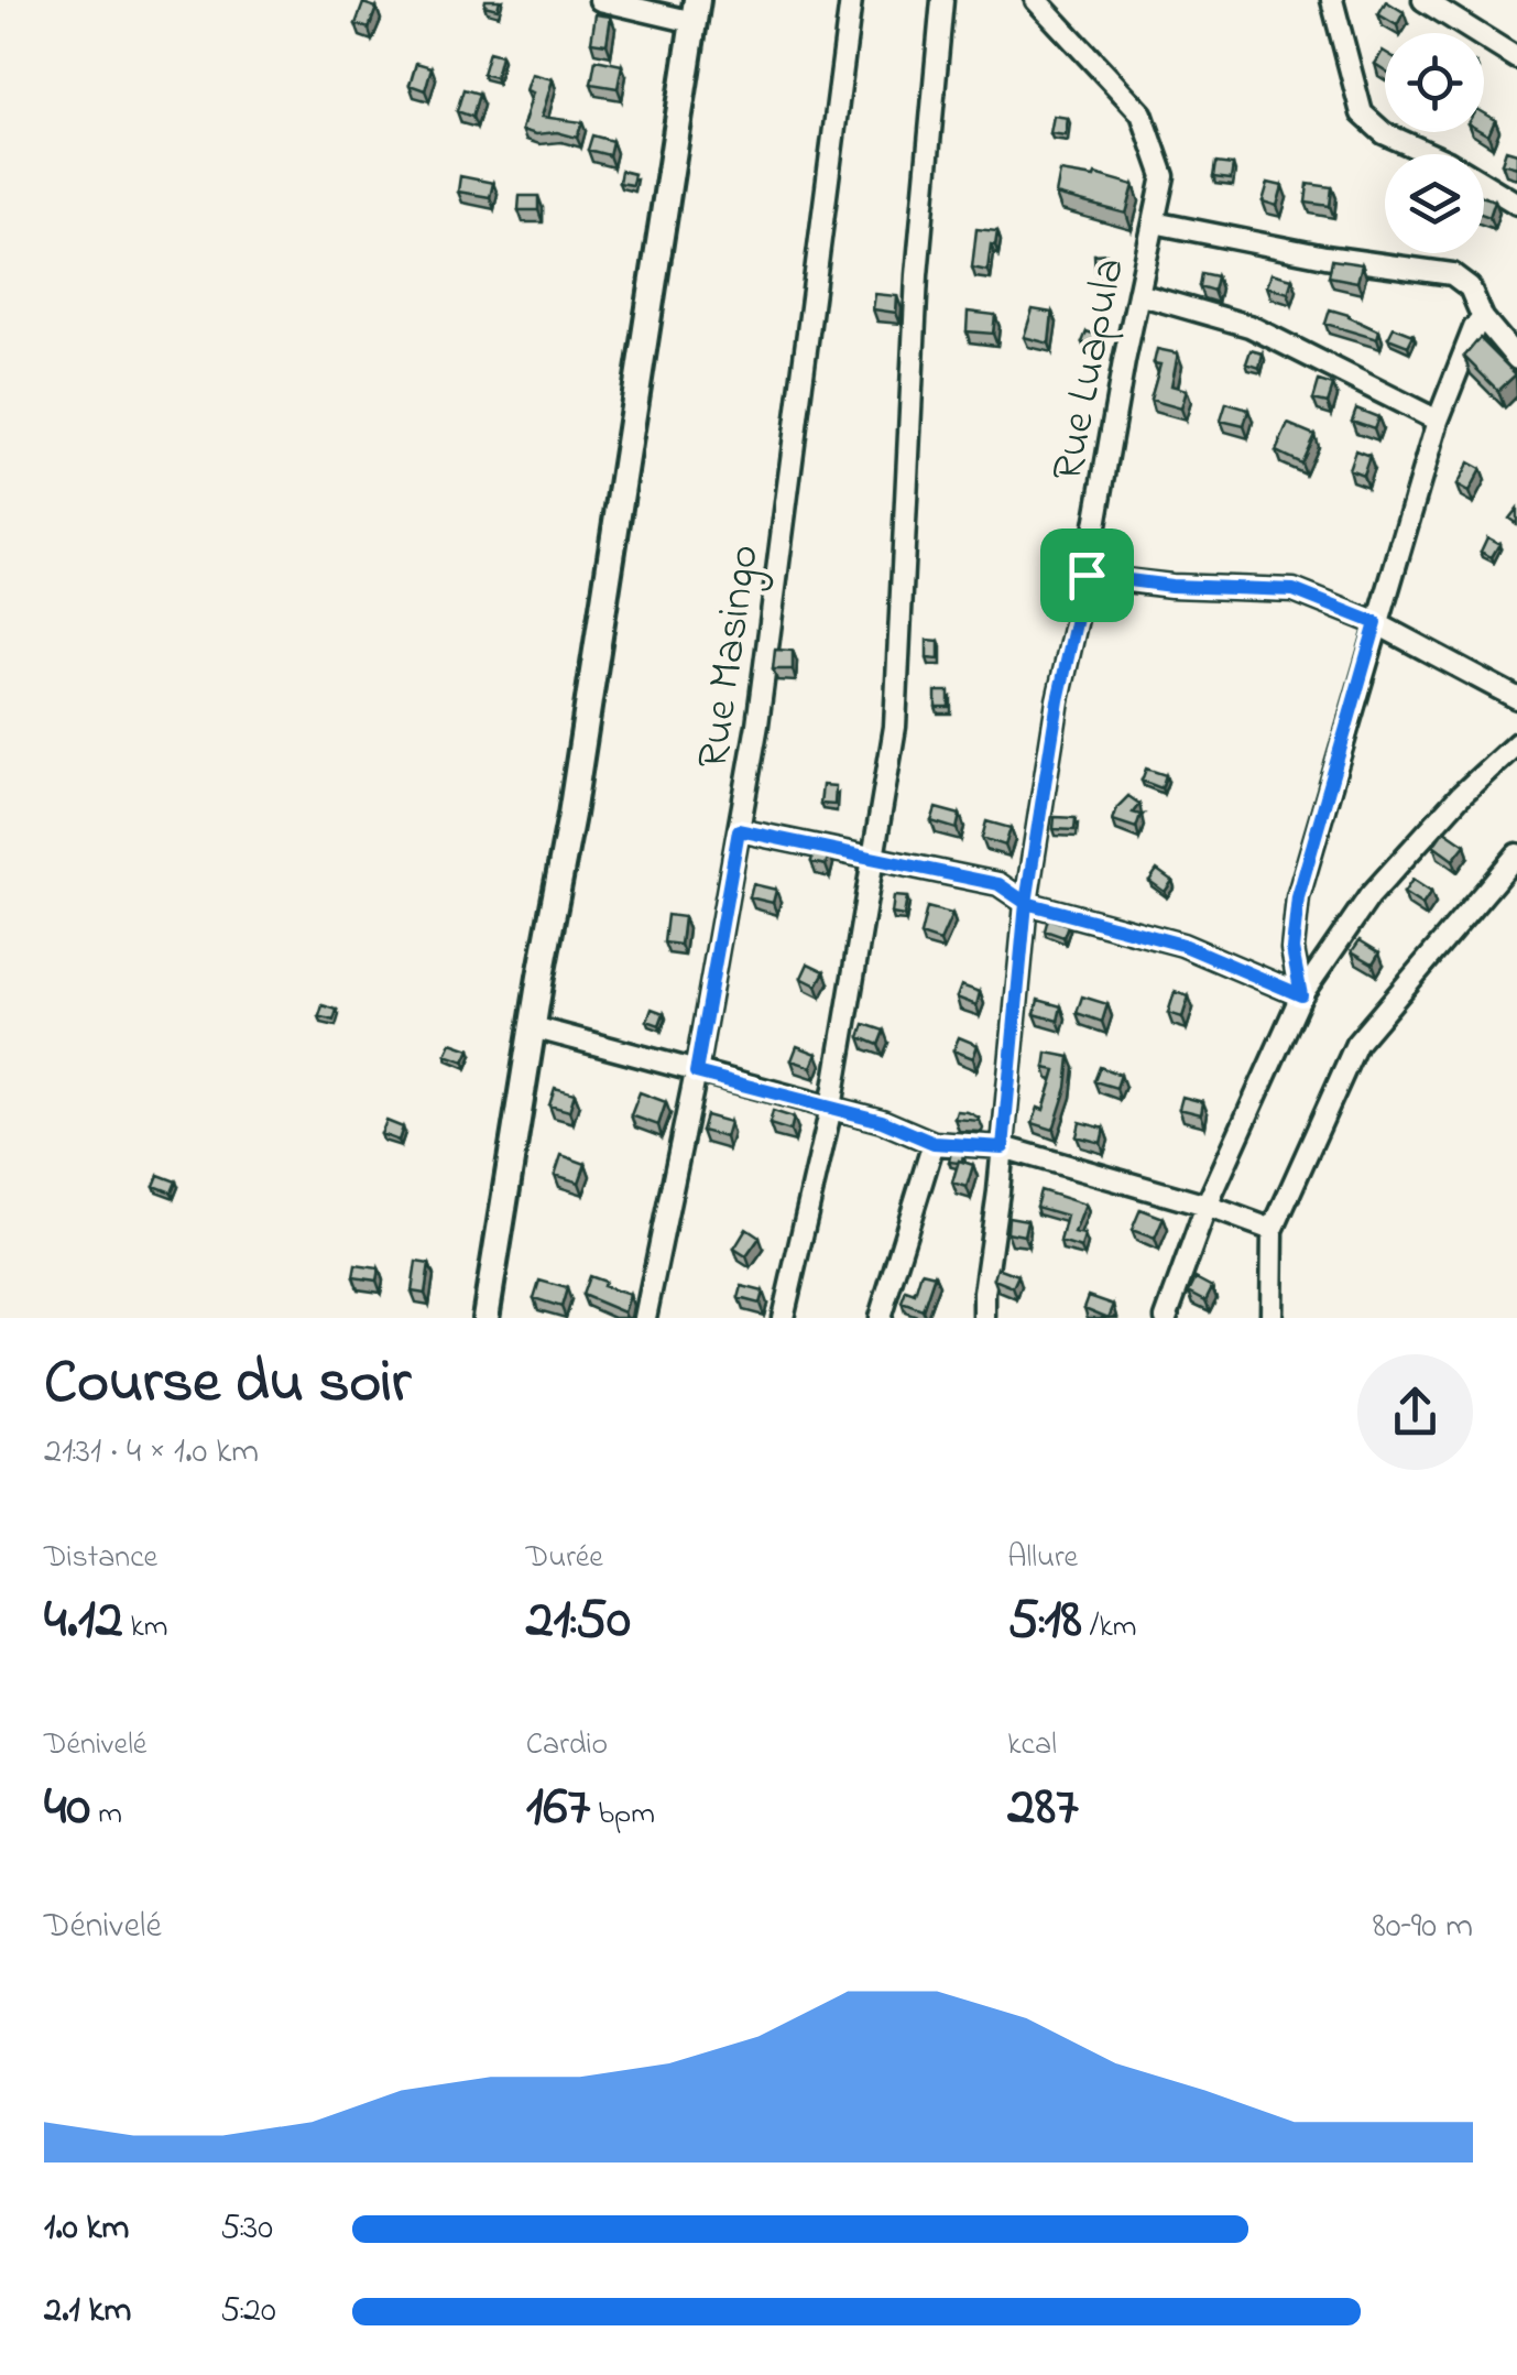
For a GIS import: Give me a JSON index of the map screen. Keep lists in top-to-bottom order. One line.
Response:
{"streets":{"street":["Rue Luapula","Rue Masingo"]},"page":{"heading":["Course du soir","21:31 · 4 × 1.0 km"],"stats":[["Distance","4.12 km"],["Durée","21:50"],["Allure","5:18 /km"],["Dénivelé","40 m"],["Cardio","167 bpm"],["kcal","287"]],"chart":["Dénivelé","80–90 m"],"list":[{"name":"1.0 km","note":"5:30"},{"name":"2.1 km","note":"5:20"}]}}
